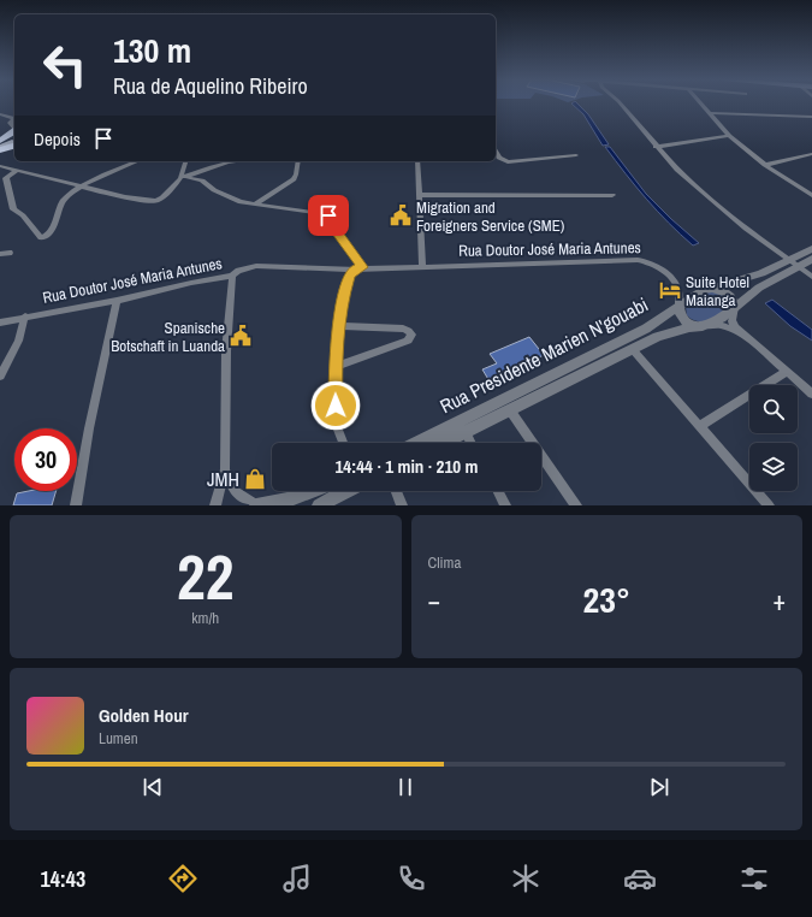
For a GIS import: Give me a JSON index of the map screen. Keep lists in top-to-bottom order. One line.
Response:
{"streets":{"street":["Rua Doutor José Maria Antunes","Rua Presidente Marien N'gouabi"]},"crossings":[["Rua Doutor José Maria Antunes","Rua Presidente Marien N'gouabi"]],"places":{"public building":["Migration and Foreigners Service (SME)","Spanische Botschaft in Luanda"],"hotel":["Suite Hotel Maianga"],"shop":["JMH"]},"page":{"turn":["130 m","Rua de Aquelino Ribeiro"],"then":"Depois","limit":"30","trip":"14:44 · 1 min · 210 m","tile":[["22","km/h"],"Clima"],"heat":["−","23°","+"],"song":["Golden Hour","Lumen"],"tabs":"14:43"}}
